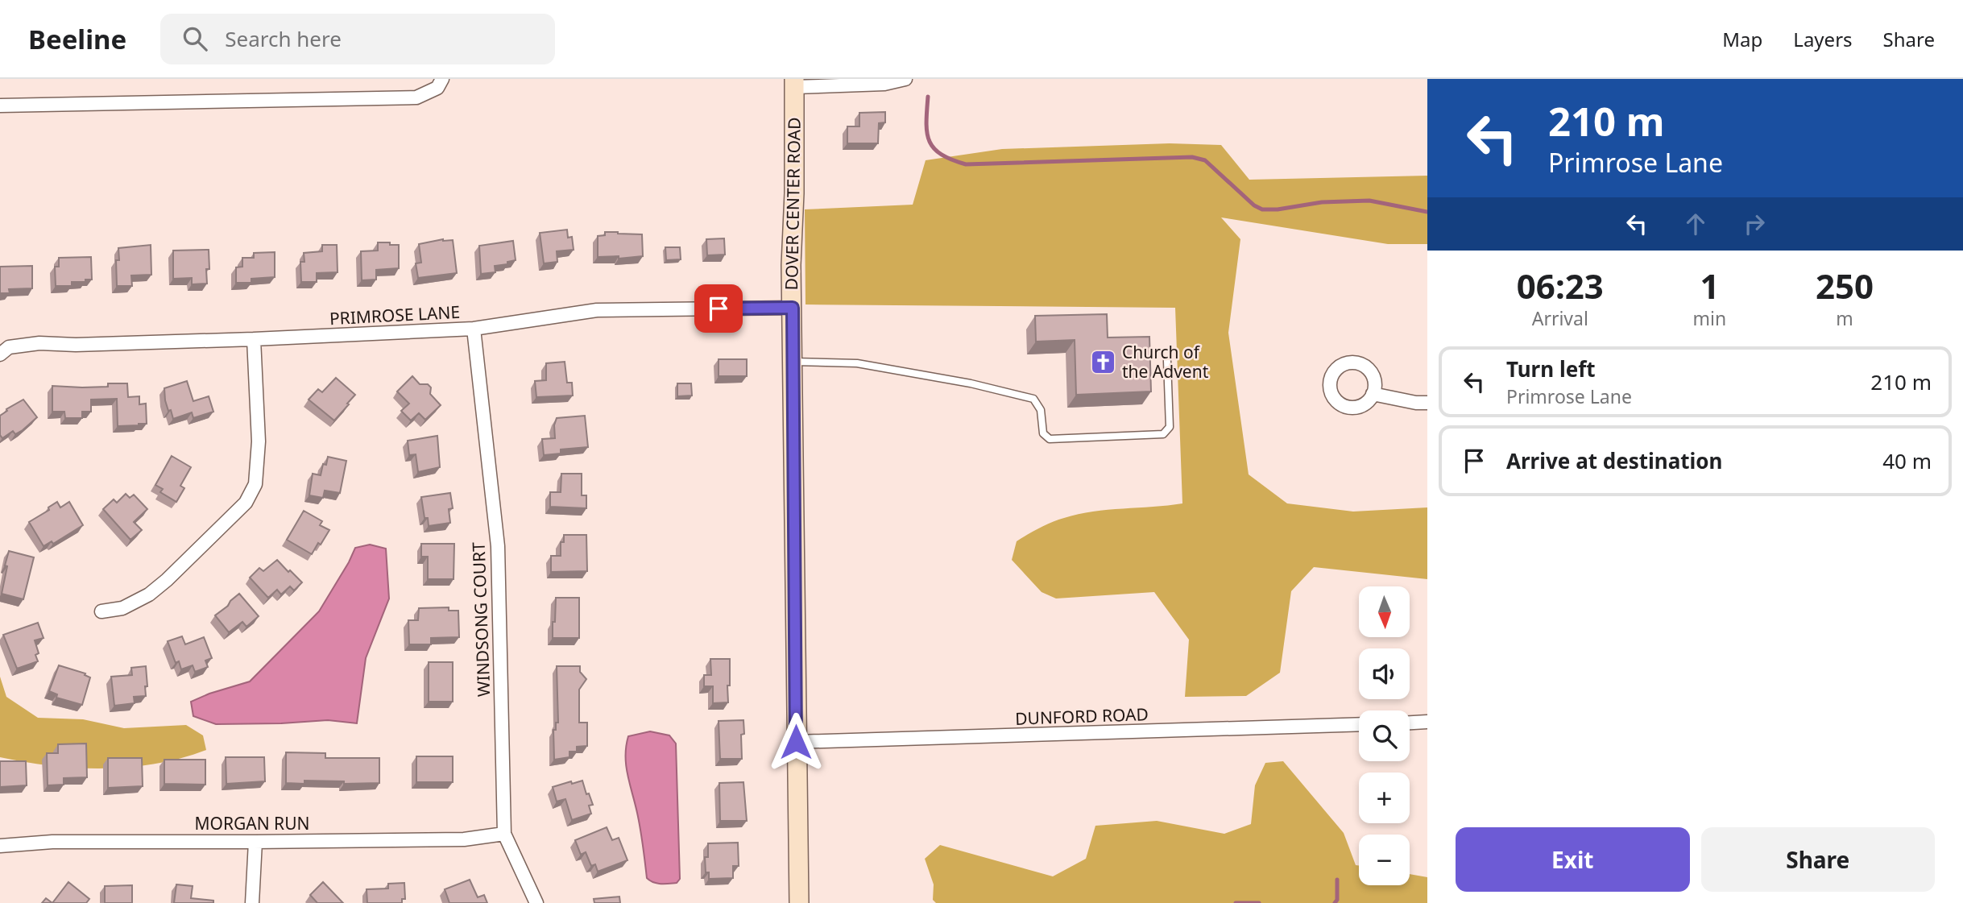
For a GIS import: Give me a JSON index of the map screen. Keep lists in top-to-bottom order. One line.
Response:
{"streets":{"street":["DOVER CENTER ROAD","PRIMROSE LANE","WINDSONG COURT","DUNFORD ROAD","MORGAN RUN"]},"crossings":[["DOVER CENTER ROAD","PRIMROSE LANE"],["DOVER CENTER ROAD","DUNFORD ROAD"],["PRIMROSE LANE","WINDSONG COURT"],["WINDSONG COURT","MORGAN RUN"]],"places":{"church":["Church of the Advent"]},"north":"bottom","page":{"header":"Beeline","search":"Search here","nav":["Map","Layers","Share"],"turn":["210 m","Primrose Lane"],"eta":["06:23","Arrival","1","min","250","m"],"list":[{"name":"Turn left","note":"Primrose Lane","value":"210 m"},{"name":"Arrive at destination","value":"40 m"}],"map_buttons":["+","−"],"buttons":["Exit","Share"]}}
